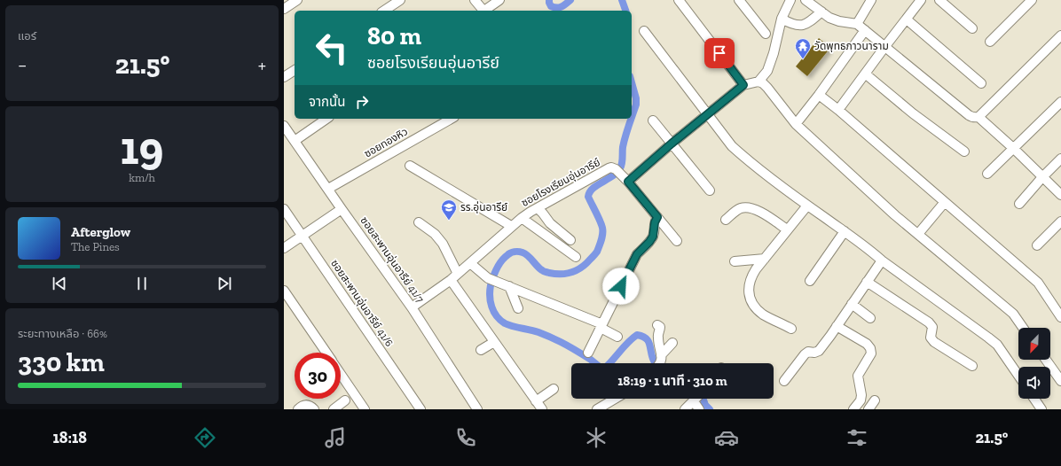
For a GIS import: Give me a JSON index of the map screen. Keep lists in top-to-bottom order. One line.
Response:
{"streets":{"street":["ซอยทองหิว","ซอยโรงเรียนอุ่นอารีย์","ซอยสะพานอุ่นอารีย์ 41/7","ซอยสะพานอุ่นอารีย์ 41/6"]},"crossings":[["ซอยทองหิว","ซอยสะพานอุ่นอารีย์ 41/7"],["ซอยโรงเรียนอุ่นอารีย์","ซอยสะพานอุ่นอารีย์ 41/7"]],"places":{"temple":["วัดพุทธภาวนาราม"],"school or university":["รร.อุ่นอารีย์"]},"north":"bottom left","page":{"tile":["แอร์",["19","km/h"],["ระยะทางเหลือ · 66%","330 km"]],"turn":["80 m","ซอยโรงเรียนอุ่นอารีย์"],"heat":["−","21.5°","+"],"then":"จากนั้น","song":["Afterglow","The Pines"],"limit":"30","trip":"18:19 · 1 นาที · 310 m","tabs":["18:18","21.5°"]}}
